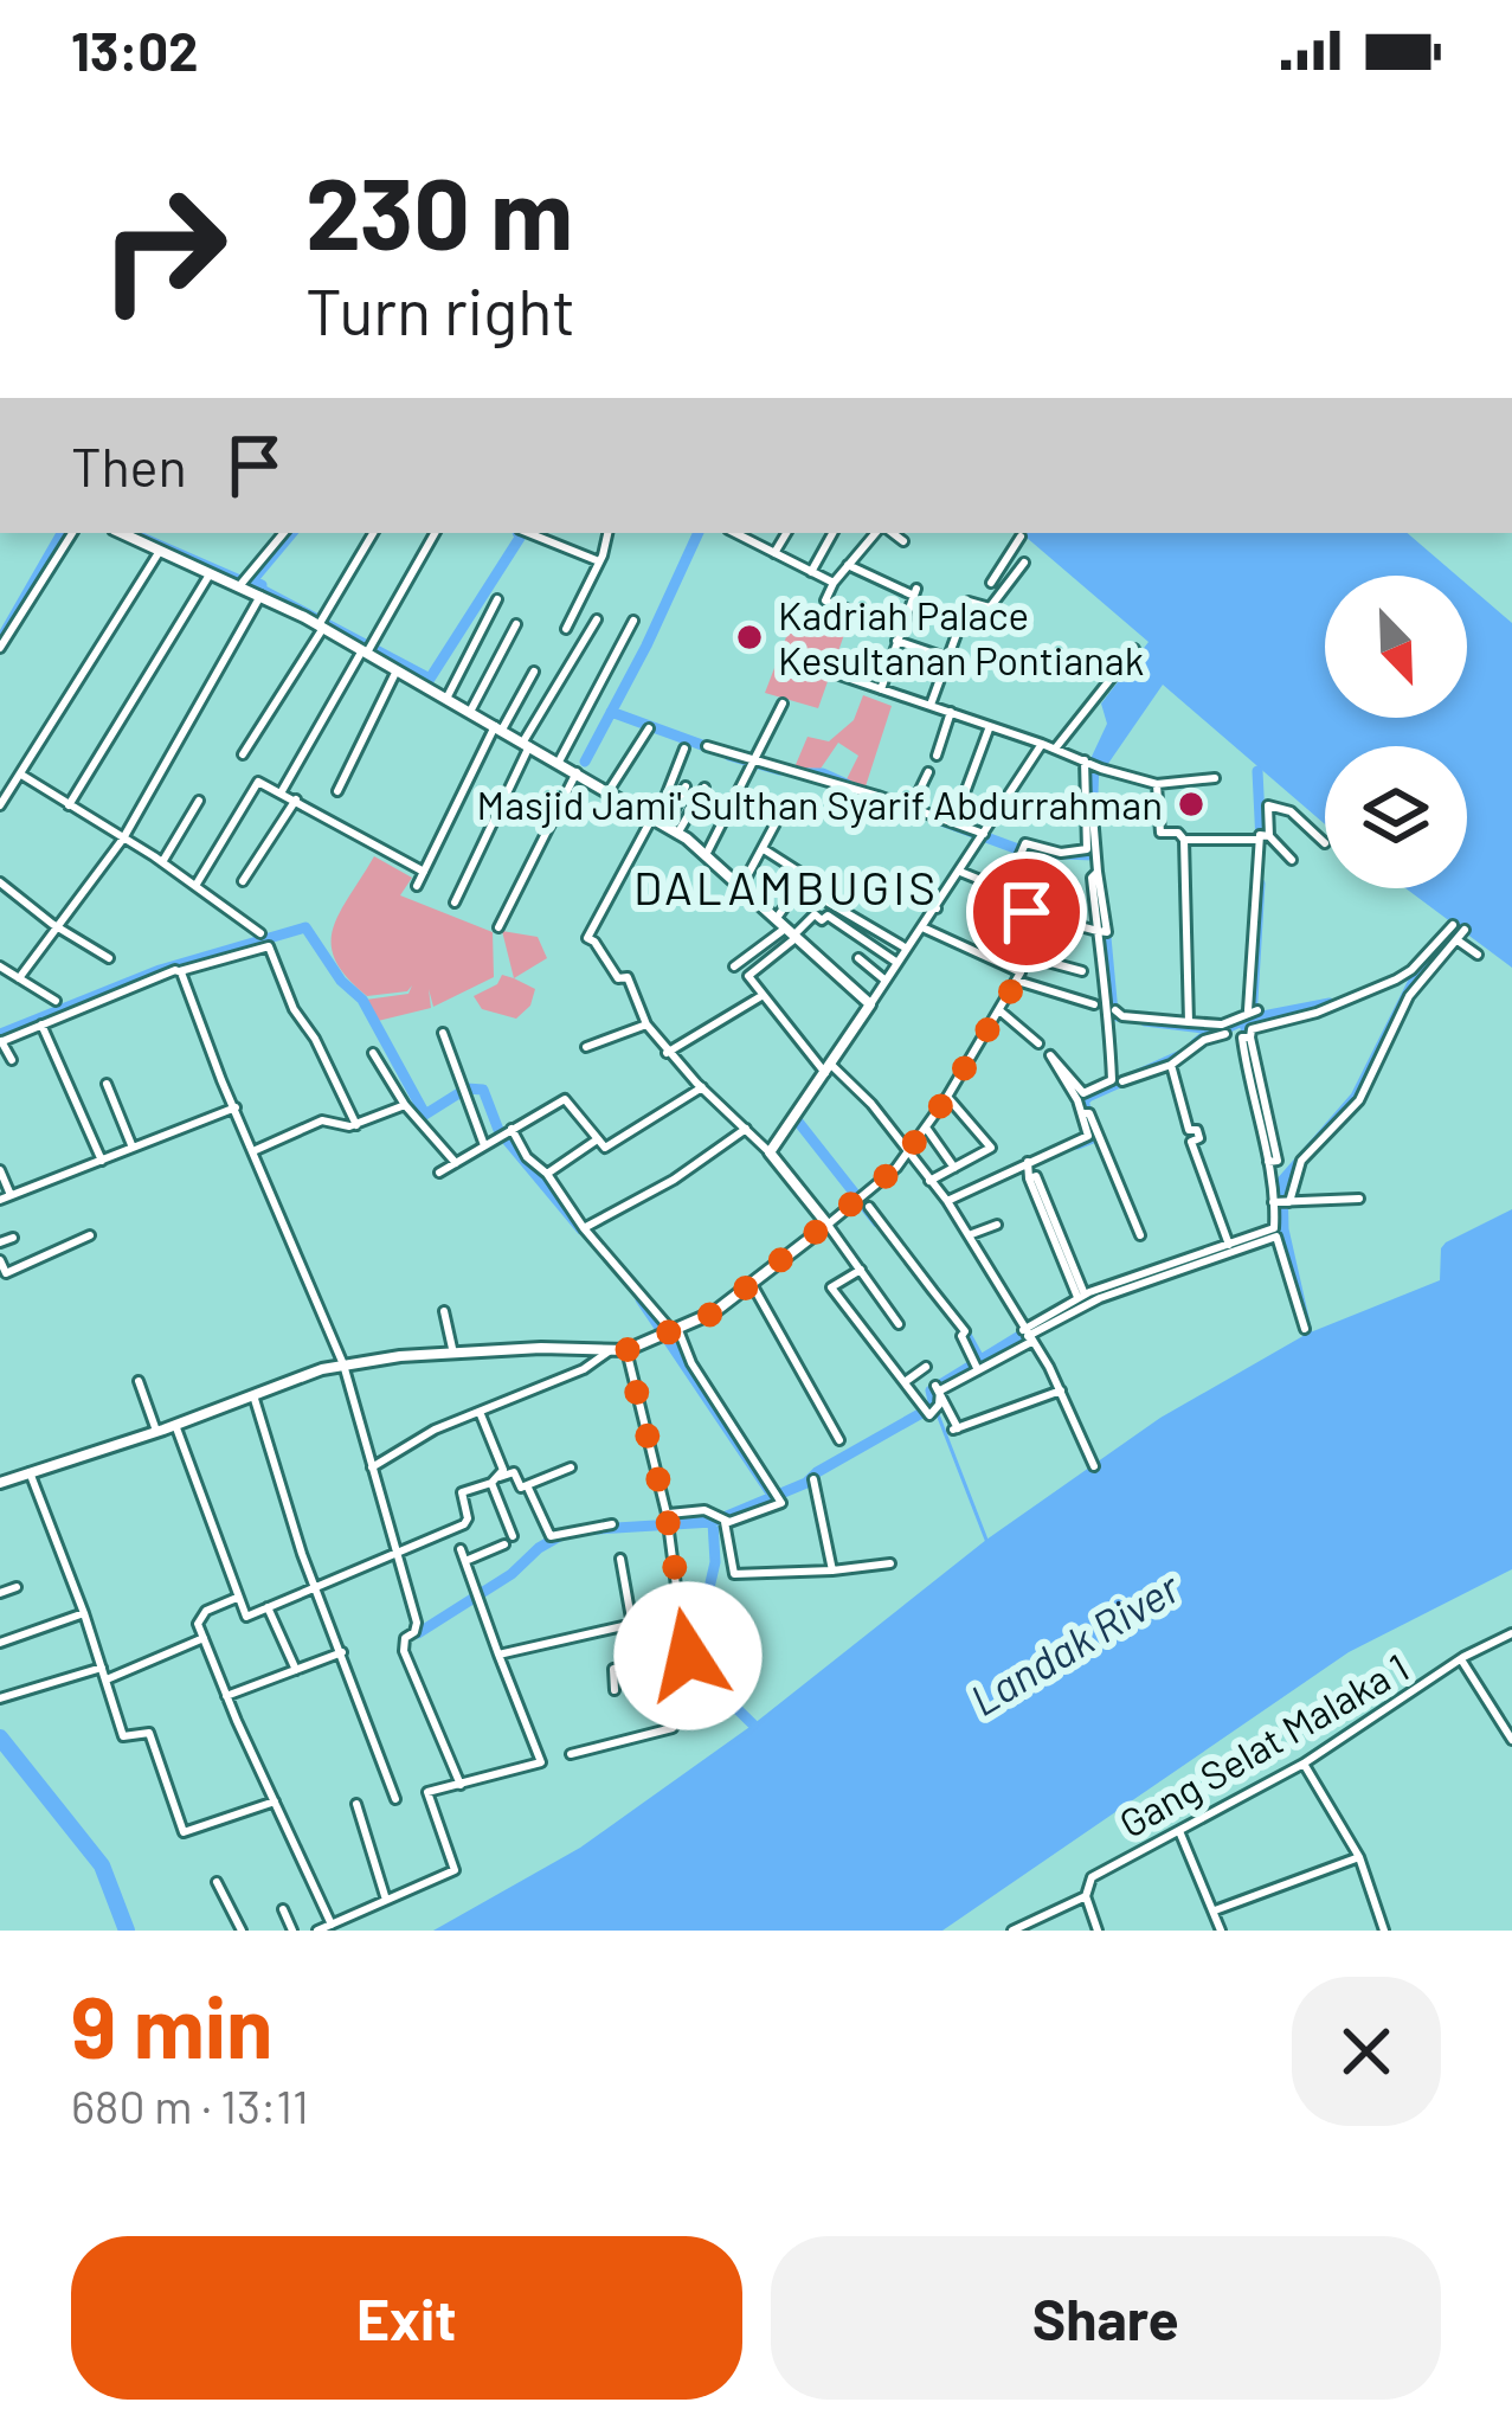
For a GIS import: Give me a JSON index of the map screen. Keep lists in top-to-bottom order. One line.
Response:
{"streets":{"street":["Gang Selat Malaka 1"]},"districts":["DALAMBUGIS"],"water":["Landak River"],"places":["Kadriah Palace Kesultanan Pontianak","Masjid Jami' Sulthan Syarif Abdurrahman"],"north":"bottom right","page":{"status":"13:02","turn":["230 m","Turn right"],"then":"Then","heading":["9 min","680 m · 13:11"],"buttons":["Exit","Share"]}}
